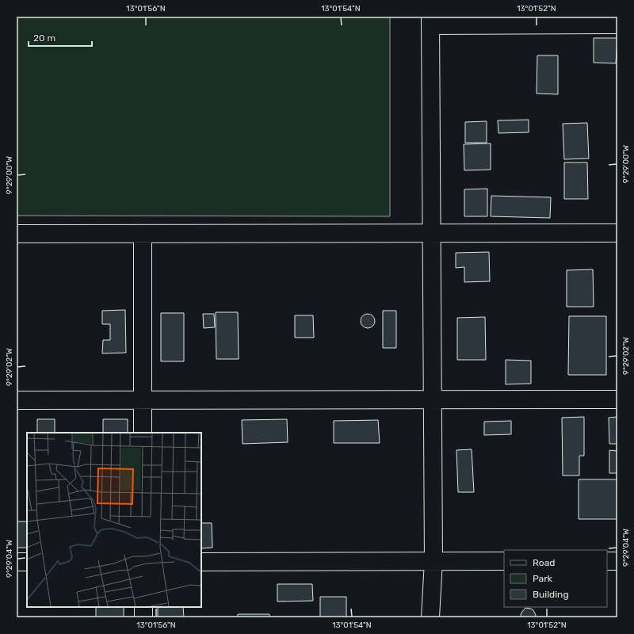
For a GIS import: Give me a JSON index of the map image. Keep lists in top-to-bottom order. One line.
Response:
{"legend":["Road","Park","Building"],"scale_bar":"20 m","coordinates":["13°01'56\"N","13°01'54\"N","13°01'52\"N","9°29'00\"W","9°29'02\"W","9°29'04\"W"]}
